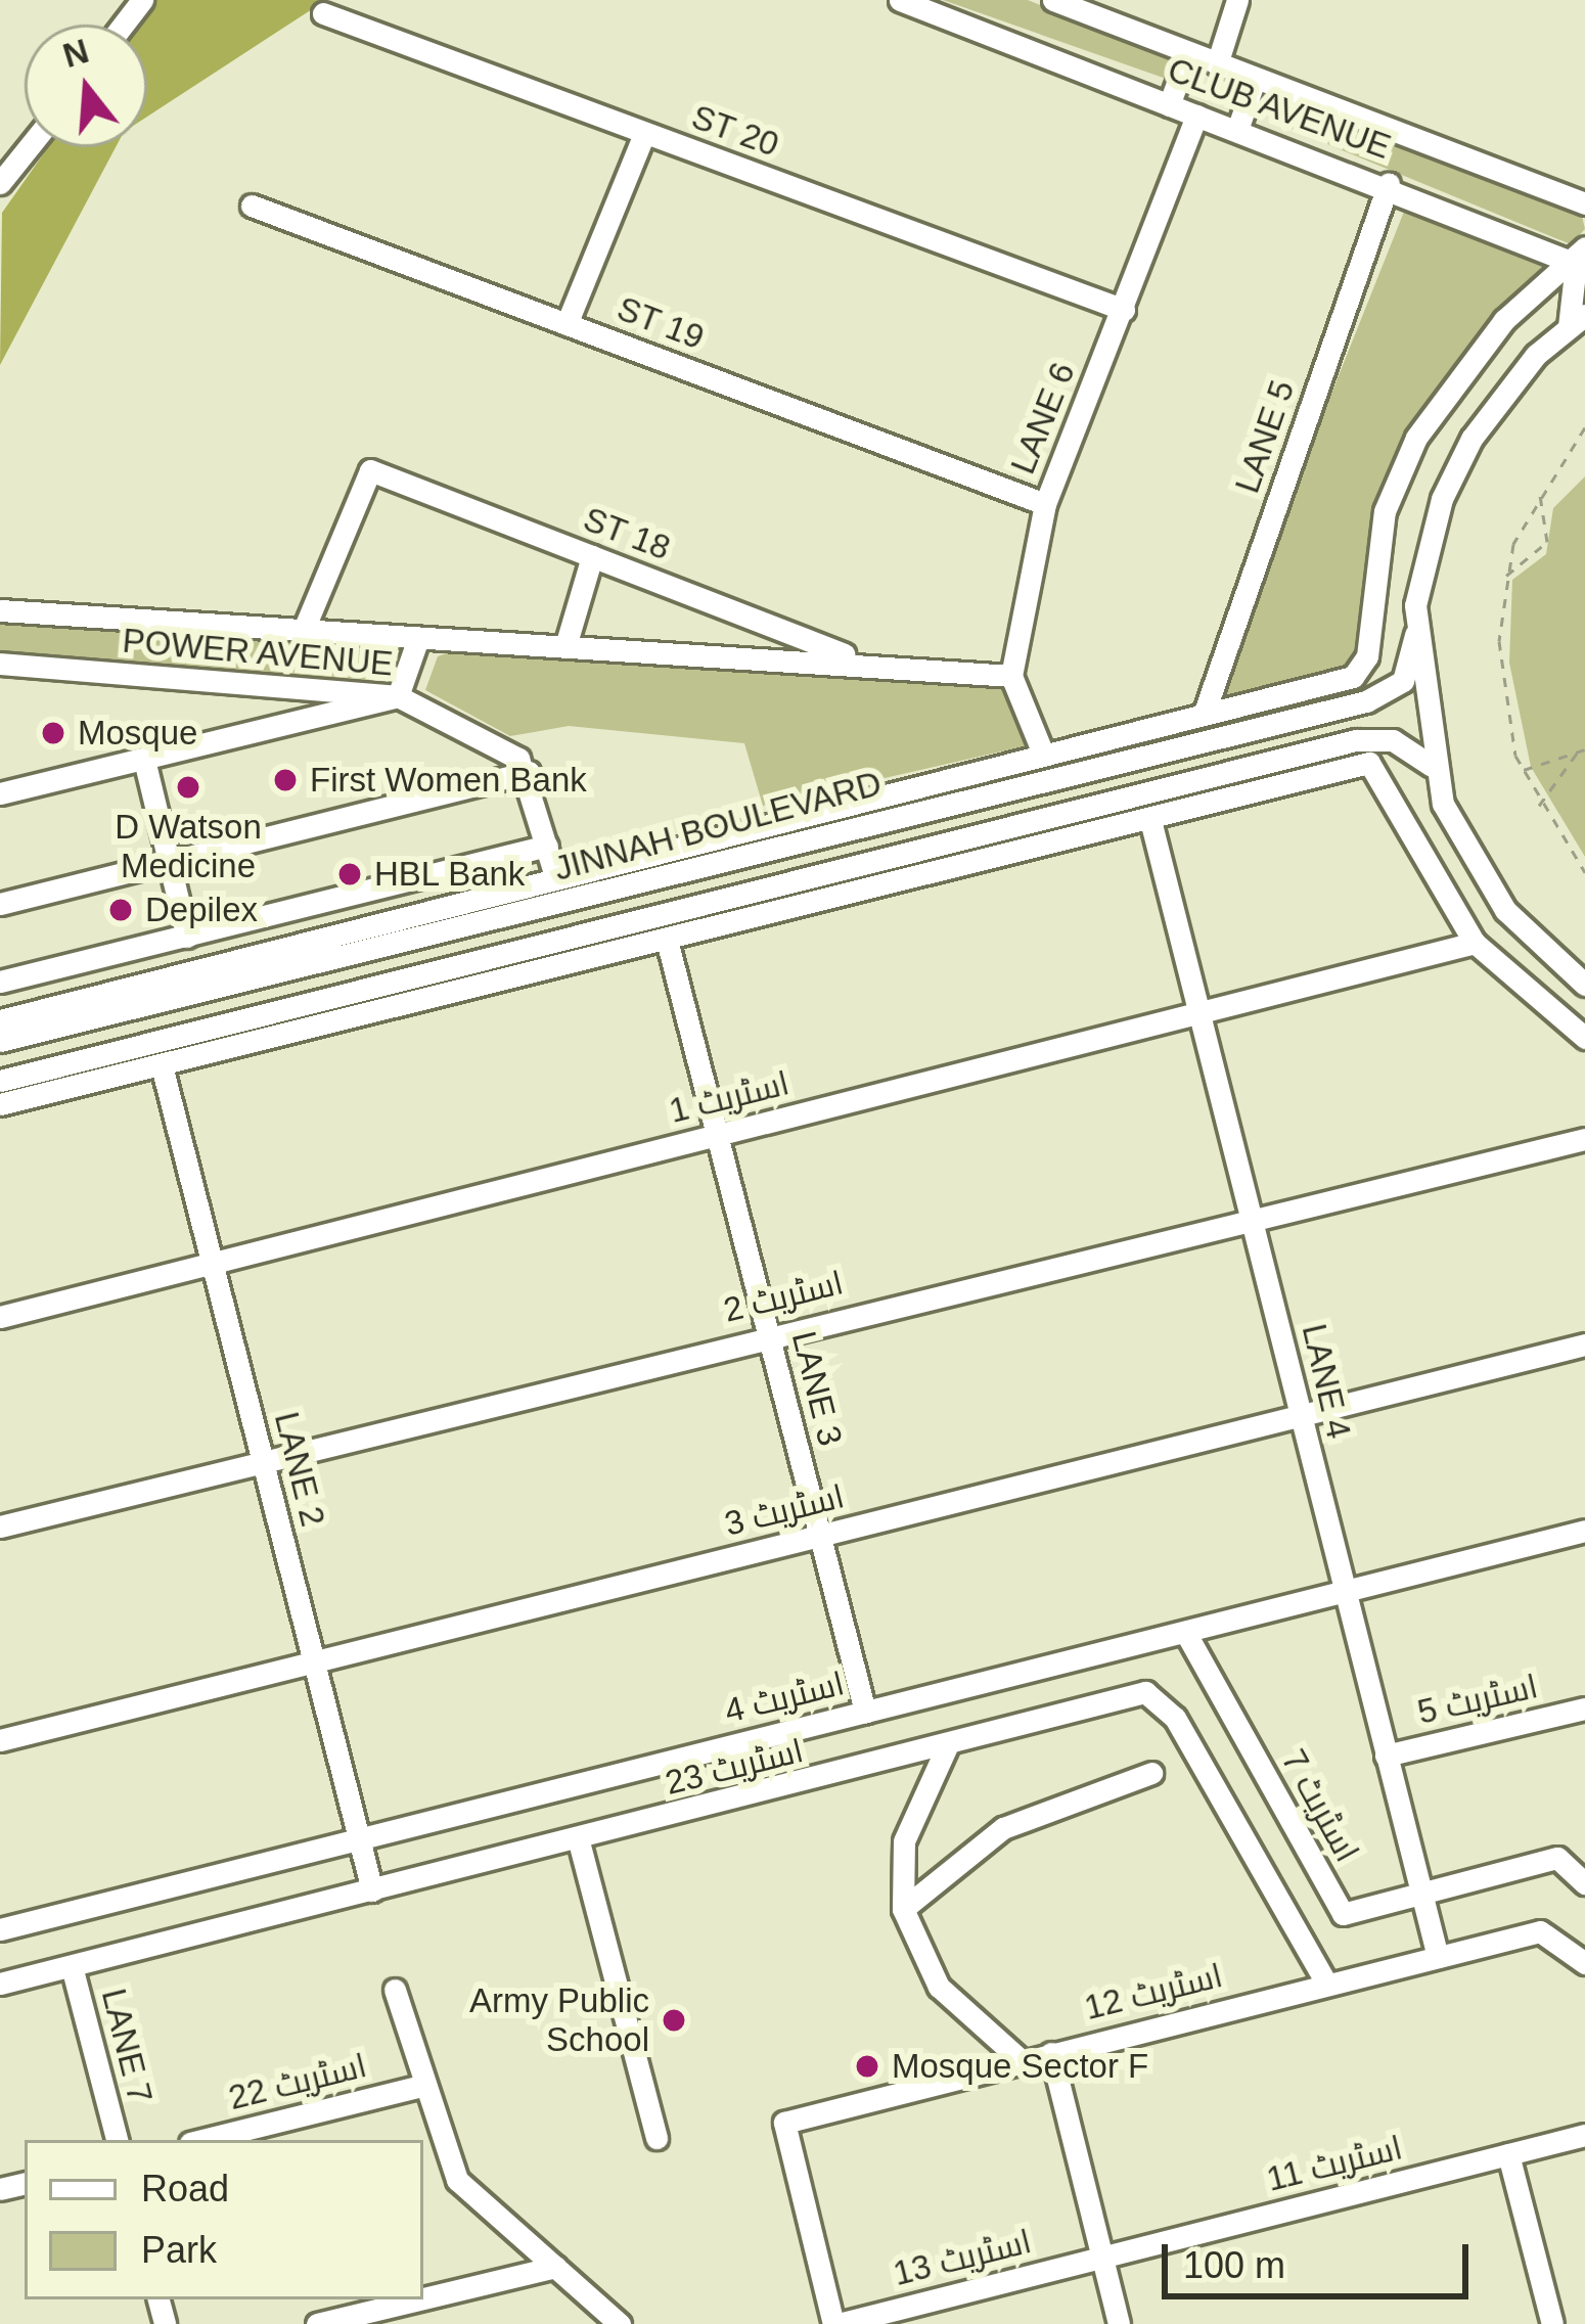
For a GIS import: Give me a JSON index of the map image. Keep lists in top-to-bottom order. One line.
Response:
{"streets":{"street":["CLUB AVENUE","ST 20","ST 19","LANE 6","LANE 5","ST 18","POWER AVENUE","JINNAH BOULEVARD","اسٹریٹ 1","اسٹریٹ 2","LANE 4","LANE 3","LANE 2","اسٹریٹ 3","اسٹریٹ 4","اسٹریٹ 5","اسٹریٹ 23","اسٹریٹ 7","اسٹریٹ 12","LANE 7","اسٹریٹ 22","اسٹریٹ 11","اسٹریٹ 13"]},"crossings":[["CLUB AVENUE","LANE 6"],["CLUB AVENUE","LANE 5"],["ST 20","LANE 6"],["ST 19","LANE 6"],["ST 18","POWER AVENUE"],["اسٹریٹ 1","LANE 4"],["اسٹریٹ 1","LANE 3"],["اسٹریٹ 1","LANE 2"],["اسٹریٹ 2","LANE 4"],["اسٹریٹ 2","LANE 3"],["اسٹریٹ 2","LANE 2"],["LANE 4","اسٹریٹ 3"],["LANE 4","اسٹریٹ 4"],["LANE 4","اسٹریٹ 5"],["LANE 4","اسٹریٹ 7"],["LANE 4","اسٹریٹ 12"],["LANE 3","اسٹریٹ 3"],["LANE 3","اسٹریٹ 4"],["LANE 2","اسٹریٹ 3"],["LANE 2","اسٹریٹ 4"],["LANE 2","اسٹریٹ 23"],["اسٹریٹ 4","اسٹریٹ 7"],["اسٹریٹ 23","اسٹریٹ 12"],["اسٹریٹ 23","LANE 7"],["اسٹریٹ 12","اسٹریٹ 13"],["اسٹریٹ 11","اسٹریٹ 13"]],"places":["Mosque","First Women Bank","D Watson Medicine","HBL Bank","Depilex","Army Public School","Mosque Sector F"],"legend":["Road","Park"],"scale_bar":"100 m","north":"top"}
